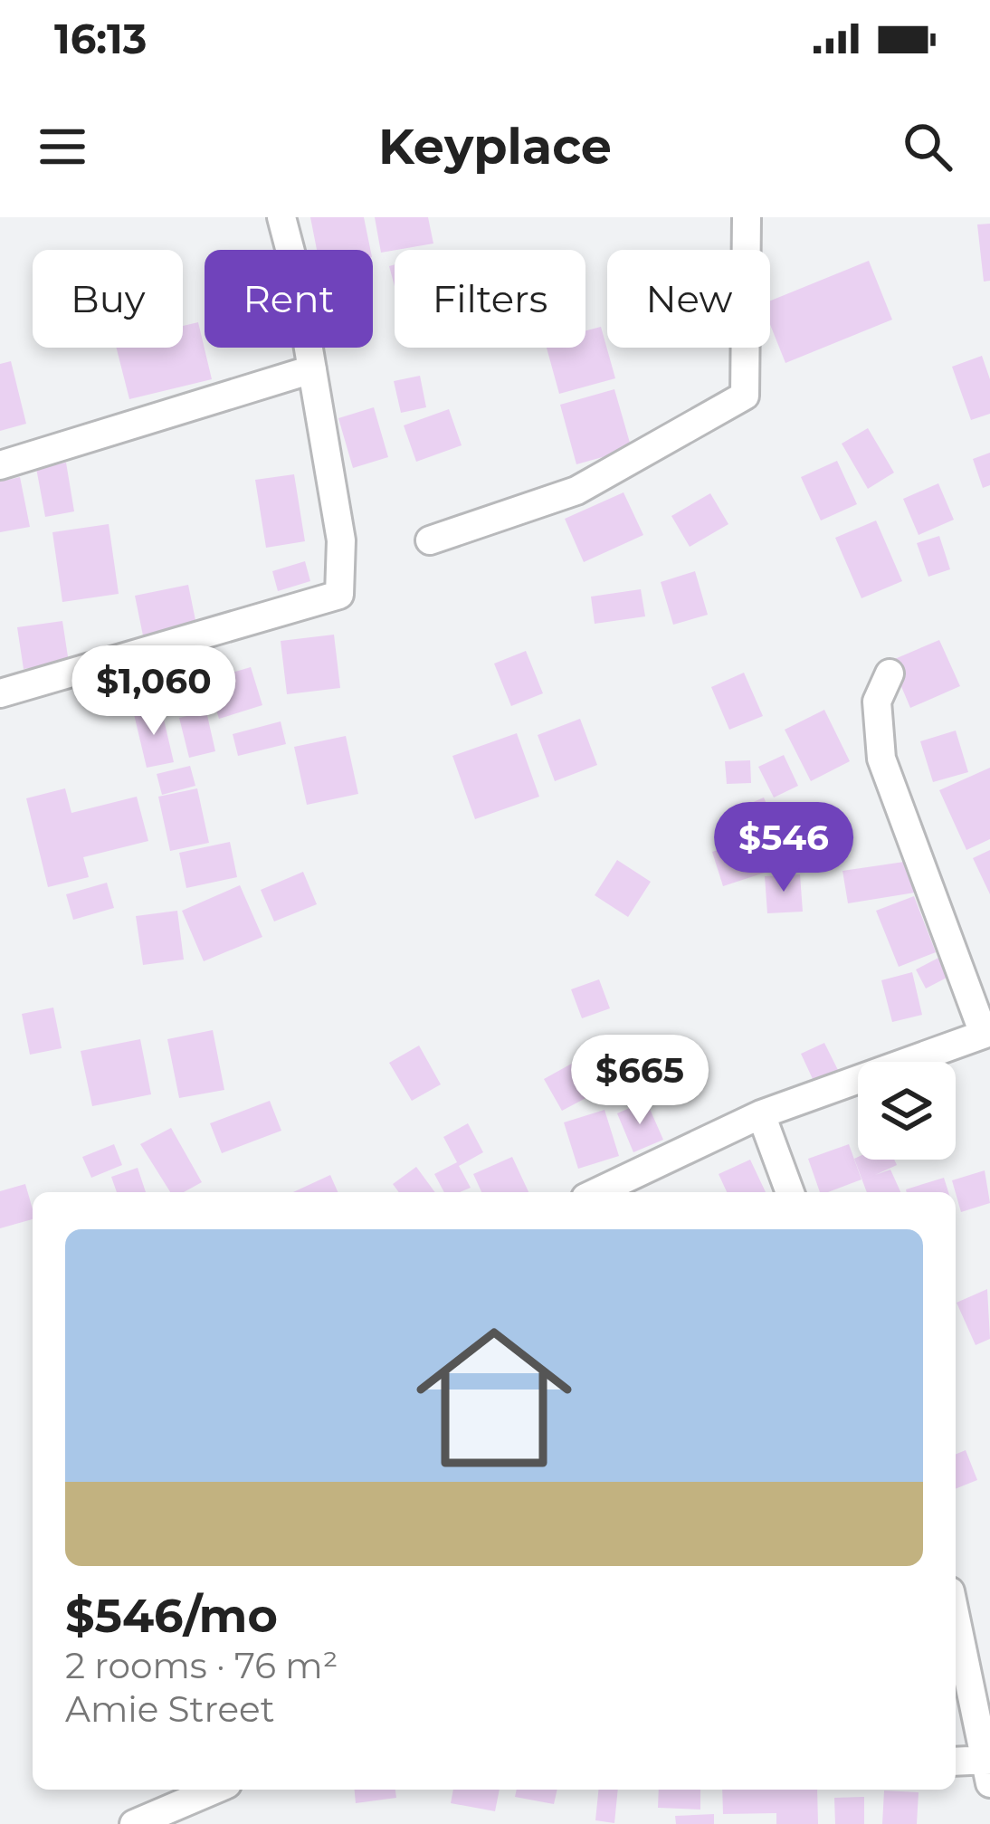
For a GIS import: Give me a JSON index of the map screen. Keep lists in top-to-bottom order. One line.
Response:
{"page":{"status":"16:13","header":"Keyplace","chip":["Buy","Rent","Filters","New"],"price":["$1,060","$546","$665"],"list":[{"name":"$546/mo","note":"2 rooms · 76 m² · Amie Street"}]}}
